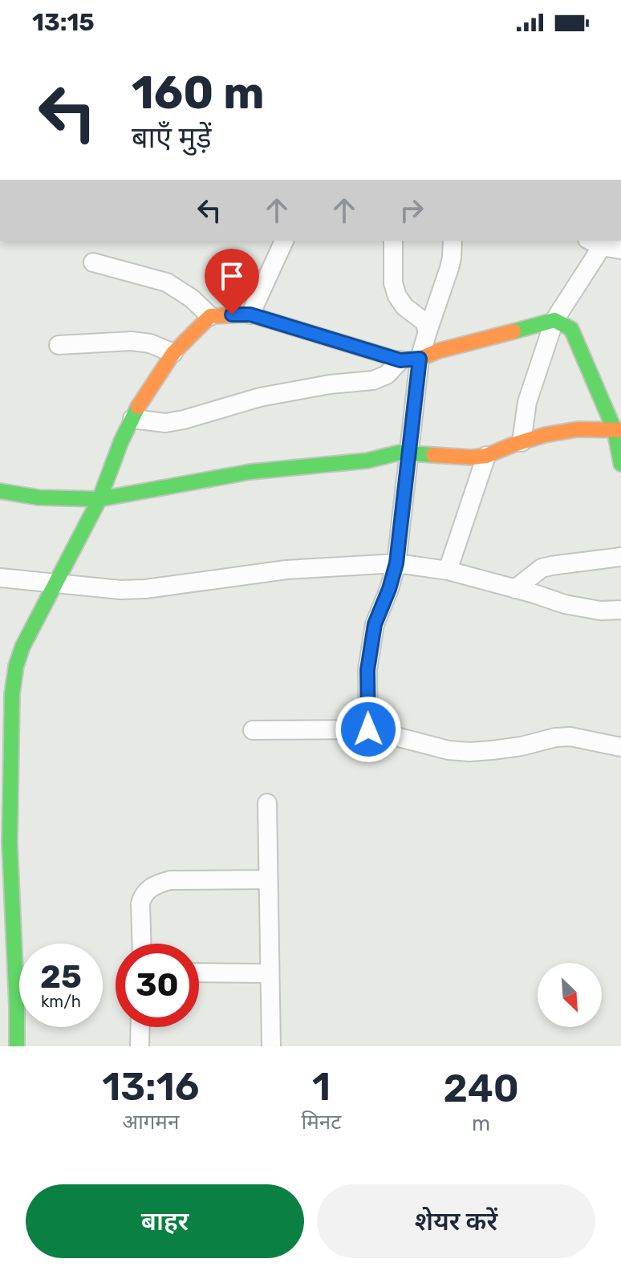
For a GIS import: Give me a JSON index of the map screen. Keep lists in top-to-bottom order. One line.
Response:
{"north":"bottom right","page":{"status":"13:15","turn":["160 m","बाएँ मुड़ें"],"speed":"25 km/h","limit":"30","eta":["13:16","आगमन","1","मिनट","240","m"],"buttons":["बाहर","शेयर करें"]}}
